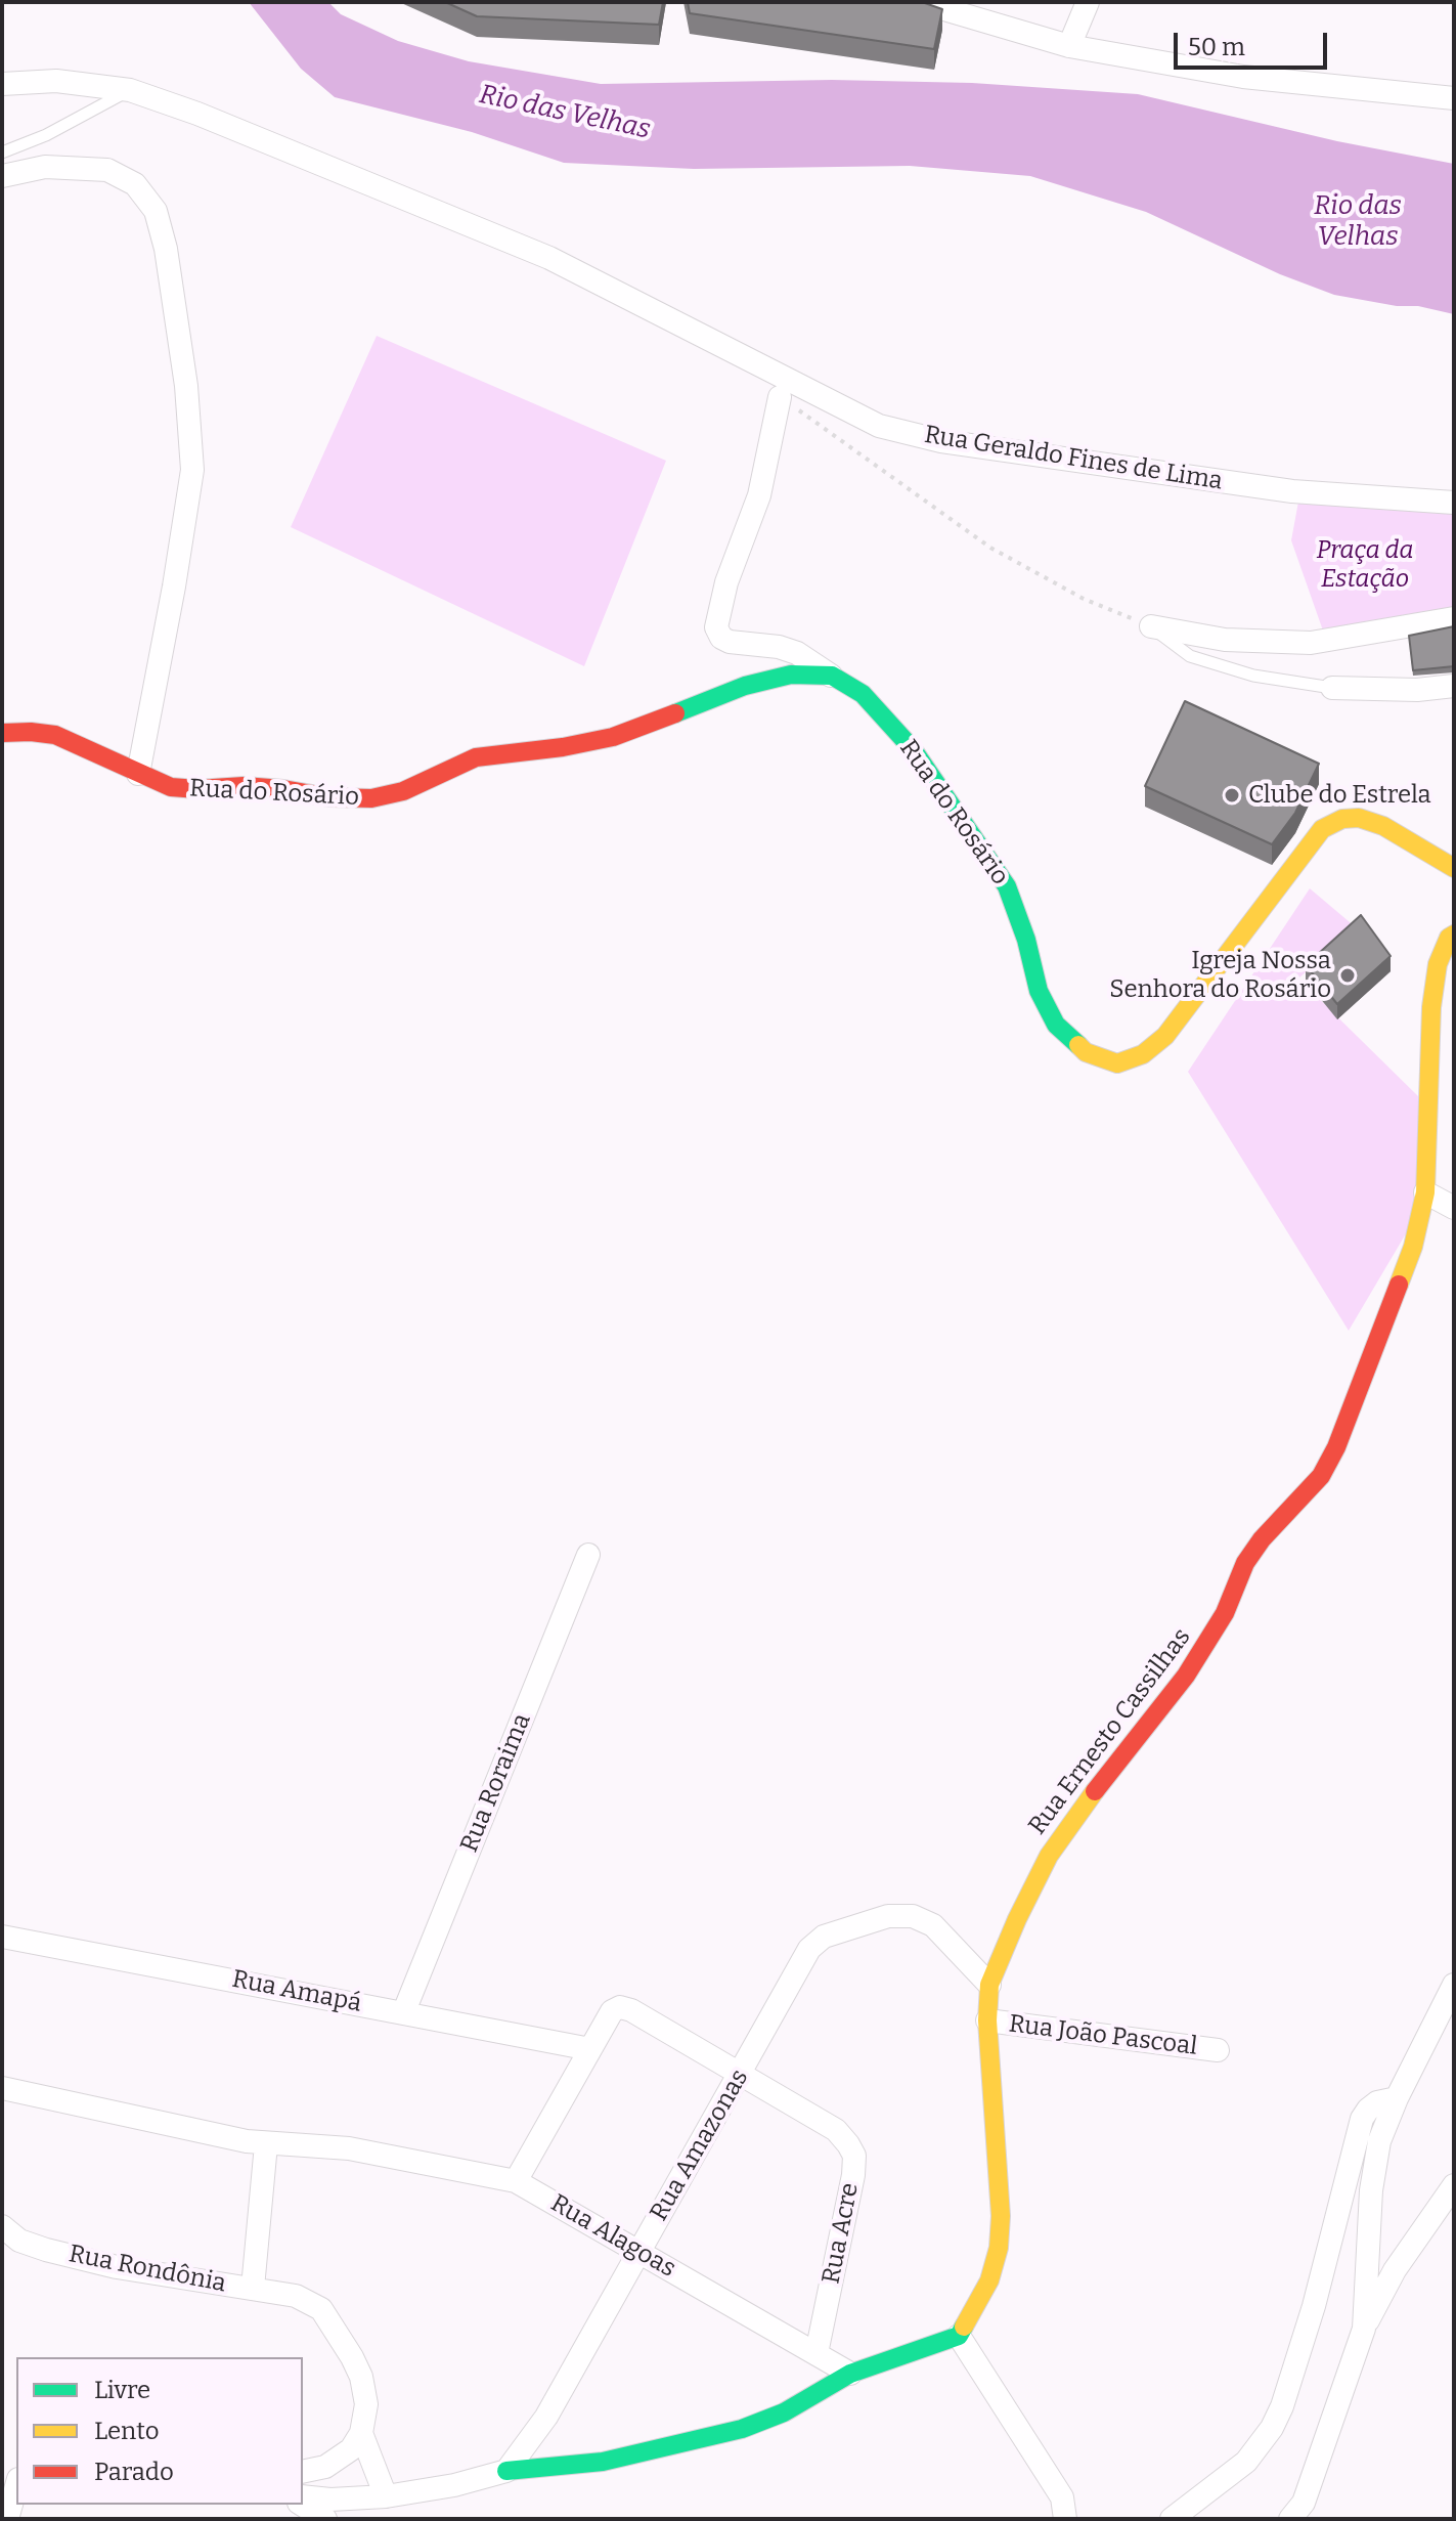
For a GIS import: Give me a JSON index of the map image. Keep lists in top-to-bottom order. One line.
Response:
{"streets":{"street":["Rua Geraldo Fines de Lima","Rua do Rosário","Rua Ernesto Cassilhas","Rua Roraima","Rua Amapá","Rua João Pascoal","Rua Amazonas","Rua Acre","Rua Alagoas","Rua Rondônia"]},"crossings":[["Rua Ernesto Cassilhas","Rua João Pascoal"],["Rua Ernesto Cassilhas","Rua Amazonas"],["Rua Roraima","Rua Amapá"],["Rua Amapá","Rua Acre"],["Rua Amazonas","Rua Acre"],["Rua Amazonas","Rua Alagoas"],["Rua Acre","Rua Alagoas"],["Rua Alagoas","Rua Rondônia"]],"water":["Rio das Velhas"],"parks":["Praça da Estação"],"places":["Clube do Estrela","Igreja Nossa Senhora do Rosário"],"legend":["Livre","Lento","Parado"],"scale_bar":"50 m"}
